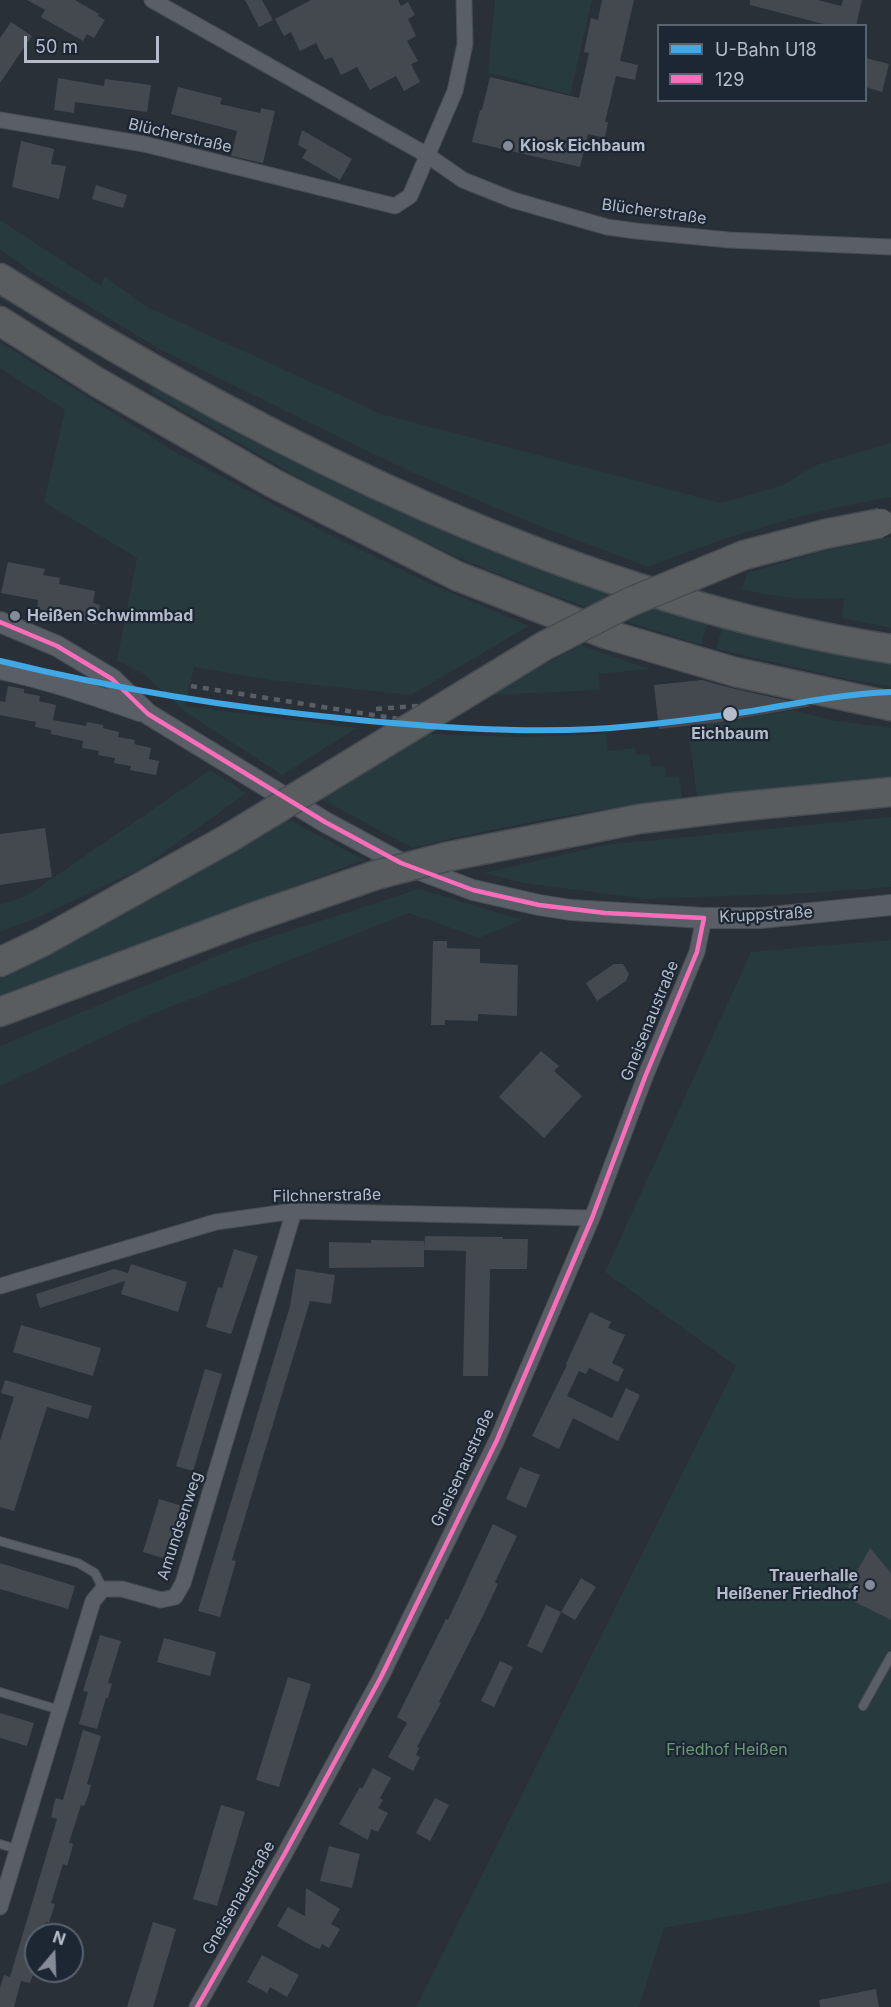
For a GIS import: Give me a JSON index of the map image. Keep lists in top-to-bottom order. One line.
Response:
{"streets":{"street":["Blücherstraße","Kruppstraße","Gneisenaustraße","Filchnerstraße","Amundsenweg"]},"crossings":[["Kruppstraße","Gneisenaustraße"],["Gneisenaustraße","Filchnerstraße"],["Filchnerstraße","Amundsenweg"]],"parks":["Friedhof Heißen"],"places":["Kiosk Eichbaum","Heißen Schwimmbad","Eichbaum","Trauerhalle Heißener Friedhof"],"lines":["transit line 129","metro line U18"],"legend":["U-Bahn U18","129"],"scale_bar":"50 m","north":"top"}
